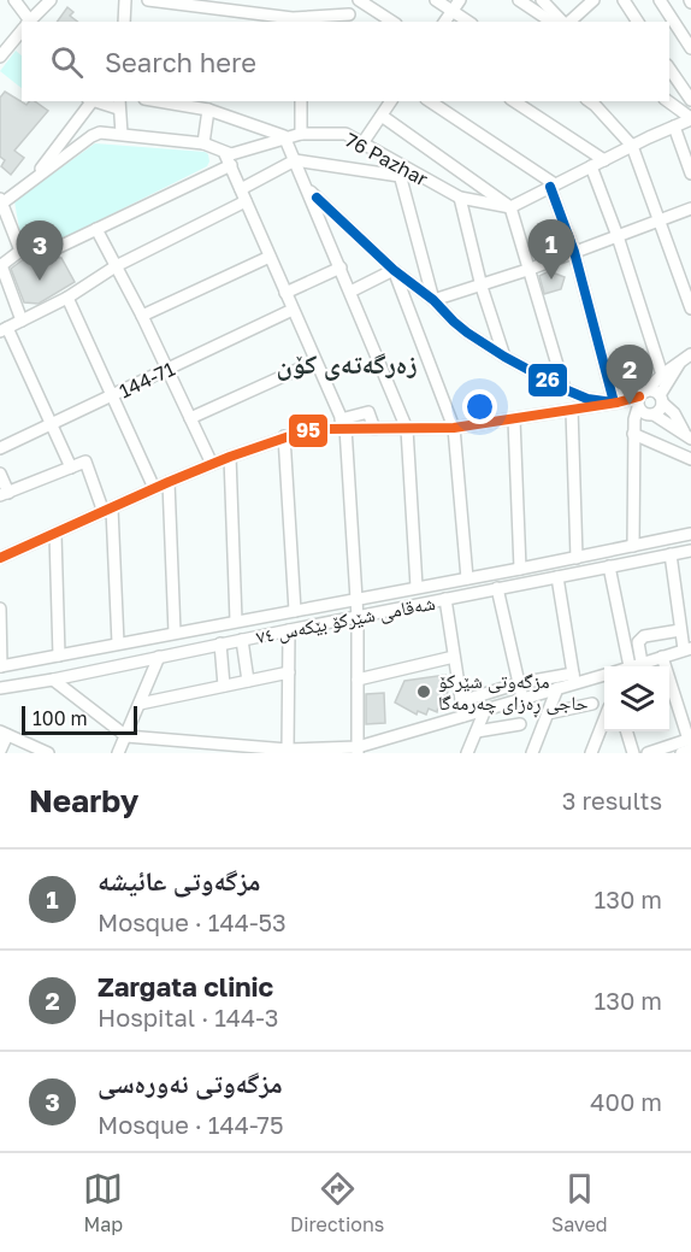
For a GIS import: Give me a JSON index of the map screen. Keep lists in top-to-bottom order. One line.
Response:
{"streets":{"street":["76 Pazhar","144-71","شەقامی شێرکۆ بێکەس ٧٤"]},"districts":["زەرگەتەی کۆن"],"places":["مزگەوتی شێرکۆ حاجی ڕەزای چەرمەگا"],"lines":["transit line 26","transit line 95"],"scale_bar":"100 m","page":{"search":"Search here","pins":["1","3","2"],"scale":"100 m","heading":["Nearby","3 results"],"list":[{"mark":"1","name":"مزگەوتی عائیشە","note":"Mosque · 144-53","value":"130 m"},{"mark":"2","name":"Zargata clinic","note":"Hospital · 144-3","value":"130 m"},{"mark":"3","name":"مزگەوتی نەورەسی","note":"Mosque · 144-75","value":"400 m"}],"nav":["Map","Directions","Saved"]}}
